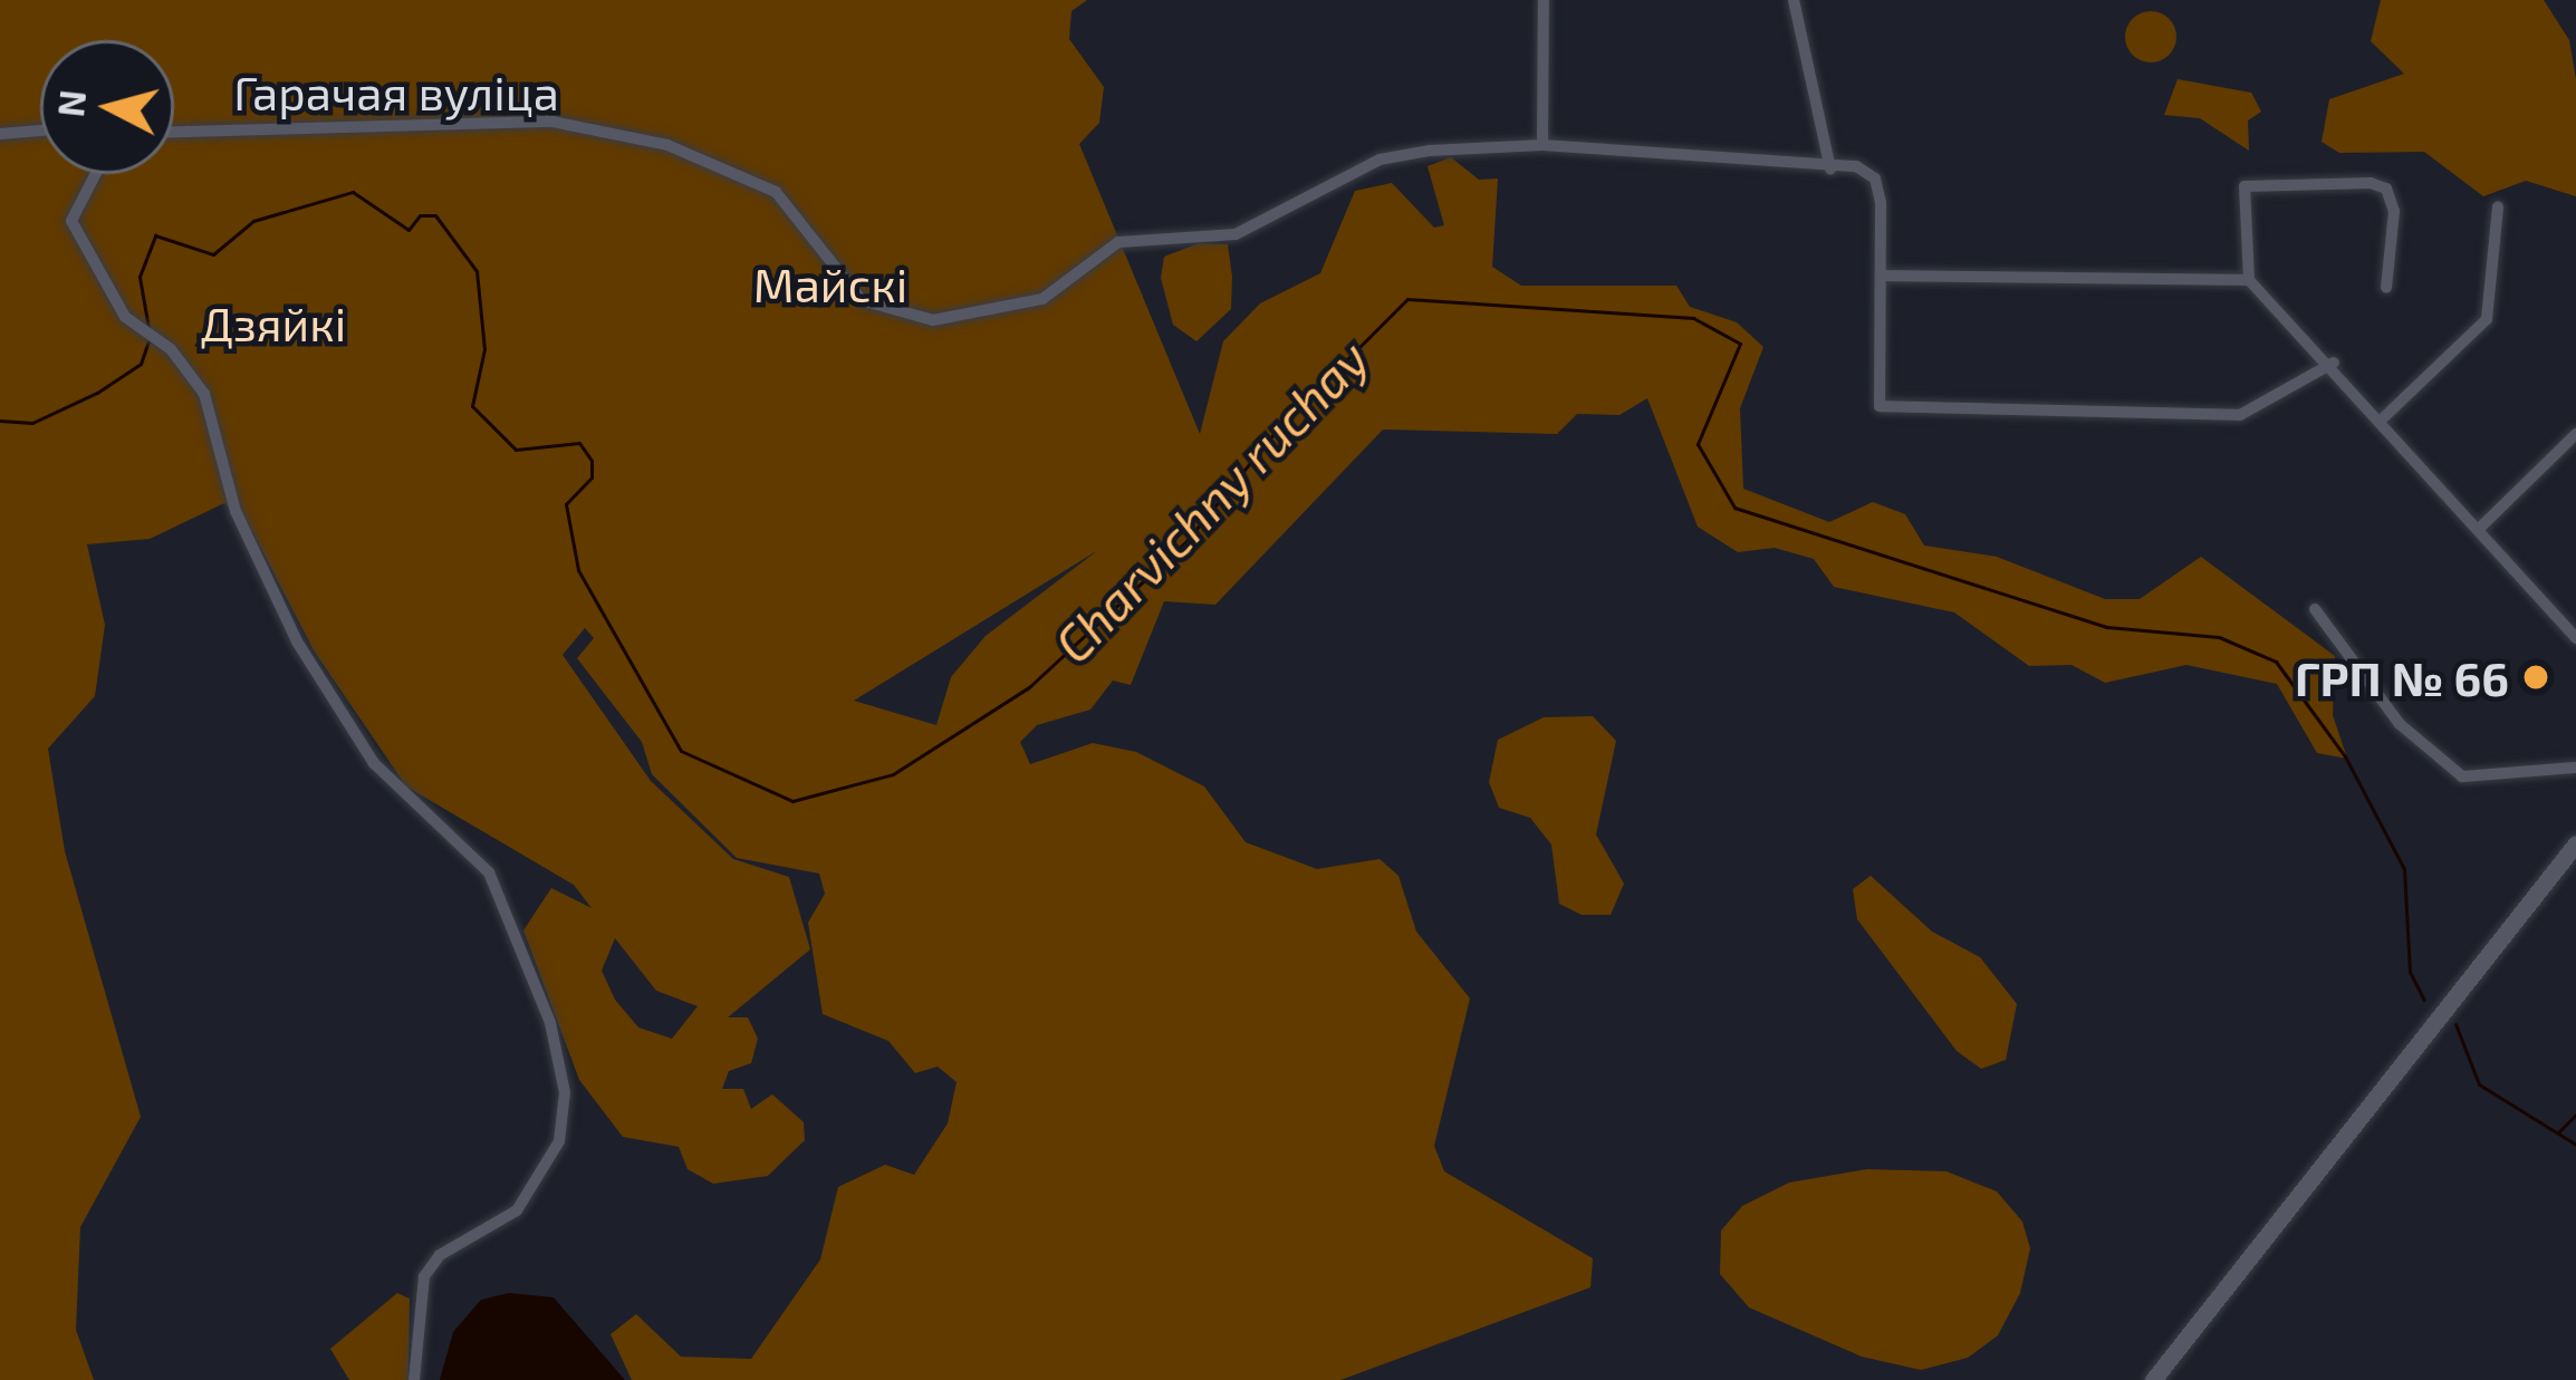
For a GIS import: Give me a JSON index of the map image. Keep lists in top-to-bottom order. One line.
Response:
{"streets":{"street":["Гарачая вуліца"]},"water":["Charvichny ruchay"],"parks":["Майскі","Дзяйкі"],"places":["ГРП № 66"],"north":"left"}
